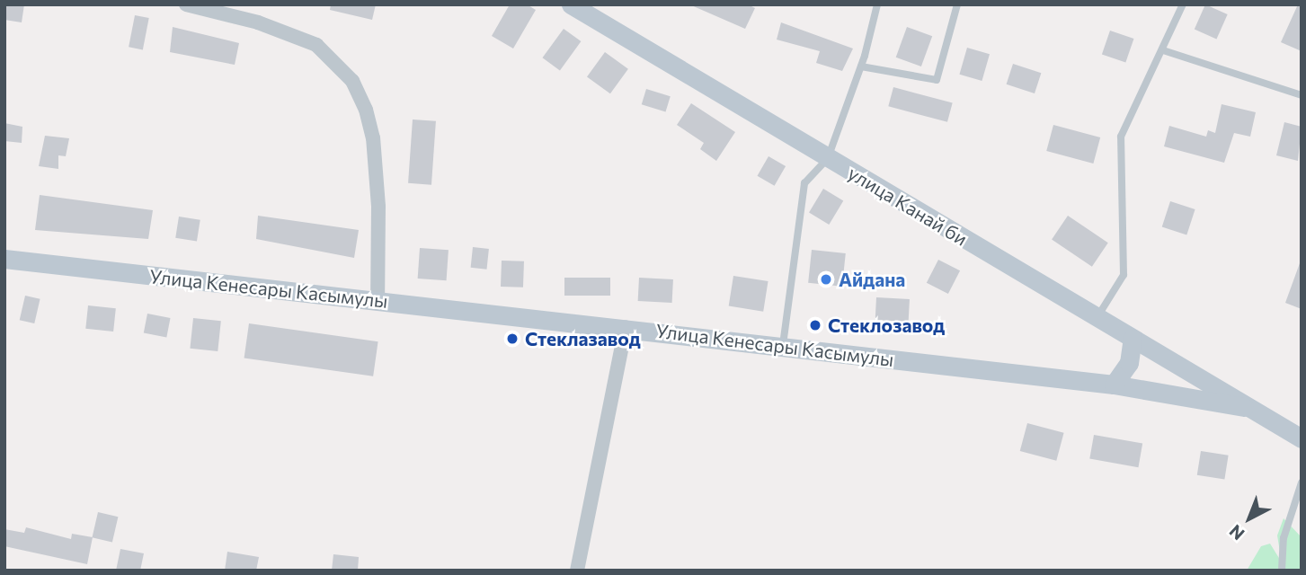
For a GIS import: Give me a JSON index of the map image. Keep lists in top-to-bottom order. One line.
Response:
{"streets":{"main road":["улица Канай би","Улица Кенесары Касымулы"]},"crossings":[["улица Канай би","Улица Кенесары Касымулы"]],"places":["Айдана","Стеклозавод","Стеклазавод"],"north":"bottom left"}
